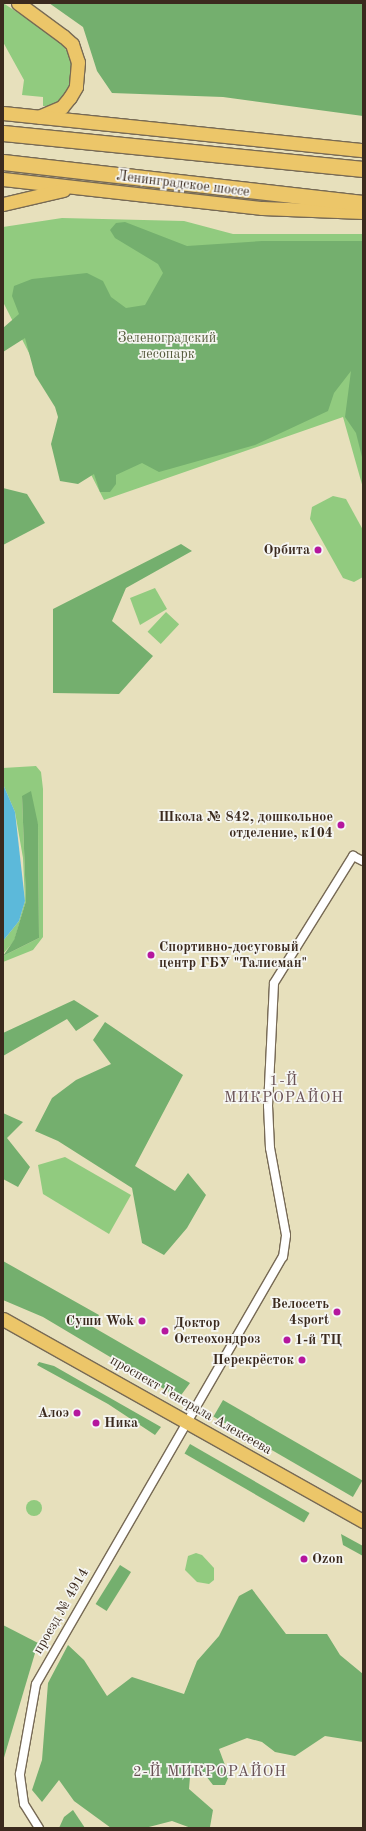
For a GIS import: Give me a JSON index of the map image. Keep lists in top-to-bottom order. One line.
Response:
{"streets":{"highway":["Ленинградское шоссе"],"main road":["проспект Генерала Алексеева"],"street":["проезд № 4914"]},"crossings":[["проспект Генерала Алексеева","проезд № 4914"]],"districts":["1-Й МИКРОРАЙОН","2-Й МИКРОРАЙОН"],"parks":["Зеленоградский лесопарк"],"places":["Орбита","Школа № 842, дошкольное отделение, к104","Спортивно-досуговый центр ГБУ \"Талисман\"","Велосеть 4sport","Суши Wok","Доктор Остеохондроз","1-й ТЦ","Перекрёсток","Алоэ","Ника","Ozon"]}
